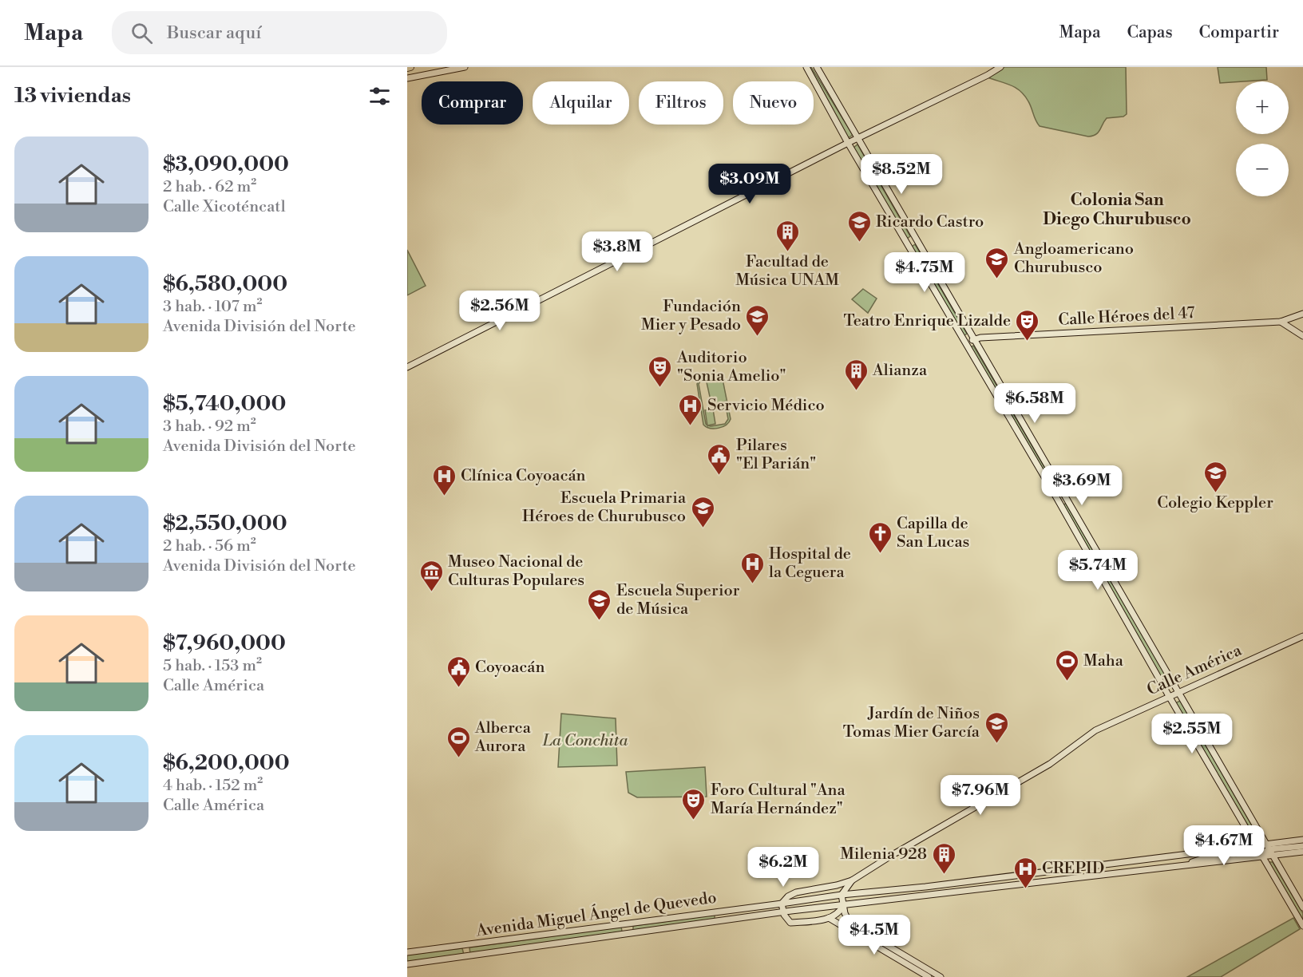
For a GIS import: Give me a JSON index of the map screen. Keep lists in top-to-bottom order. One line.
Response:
{"streets":{"main road":["Calle Héroes del 47","Calle América","Avenida Miguel Ángel de Quevedo"]},"crossings":[["Calle América","Avenida Miguel Ángel de Quevedo"]],"districts":["Colonia San Diego Churubusco"],"parks":["La Conchita"],"places":{"school or university":["Ricardo Castro","Angloamericano Churubusco","Fundación Mier y Pesado","Colegio Keppler","Escuela Primaria Héroes de Churubusco","Escuela Superior de Música","Jardín de Niños Tomas Mier García"],"building":["Facultad de Música UNAM","Alianza","Milenia 928"],"theatre":["Teatro Enrique Lizalde","Auditorio \"Sonia Amelio\"","Foro Cultural \"Ana María Hernández\""],"hospital":["Servicio Médico","Clínica Coyoacán","Hospital de la Ceguera","CREPID"],"public building":["Pilares \"El Parián\"","Coyoacán"],"church":["Capilla de San Lucas"],"museum":["Museo Nacional de Culturas Populares"],"sports":["Maha","Alberca Aurora"]},"page":{"header":"Mapa","search":"Buscar aquí","nav":["Mapa","Capas","Compartir"],"heading":"13 viviendas","map_buttons":["+","−"],"chip":["Comprar","Alquilar","Filtros","Nuevo"],"list":[{"name":"$3,090,000","note":"2 hab. · 62 m² · Calle Xicoténcatl"},{"name":"$6,580,000","note":"3 hab. · 107 m² · Avenida División del Norte"},{"name":"$5,740,000","note":"3 hab. · 92 m² · Avenida División del Norte"},{"name":"$2,550,000","note":"2 hab. · 56 m² · Avenida División del Norte"},{"name":"$7,960,000","note":"5 hab. · 153 m² · Calle América"},{"name":"$6,200,000","note":"4 hab. · 152 m² · Calle América"}],"price":["$8.52M","$3.09M","$3.8M","$4.75M","$2.56M","$6.58M","$3.69M","$5.74M","$2.55M","$7.96M","$4.67M","$6.2M","$4.5M"]}}
